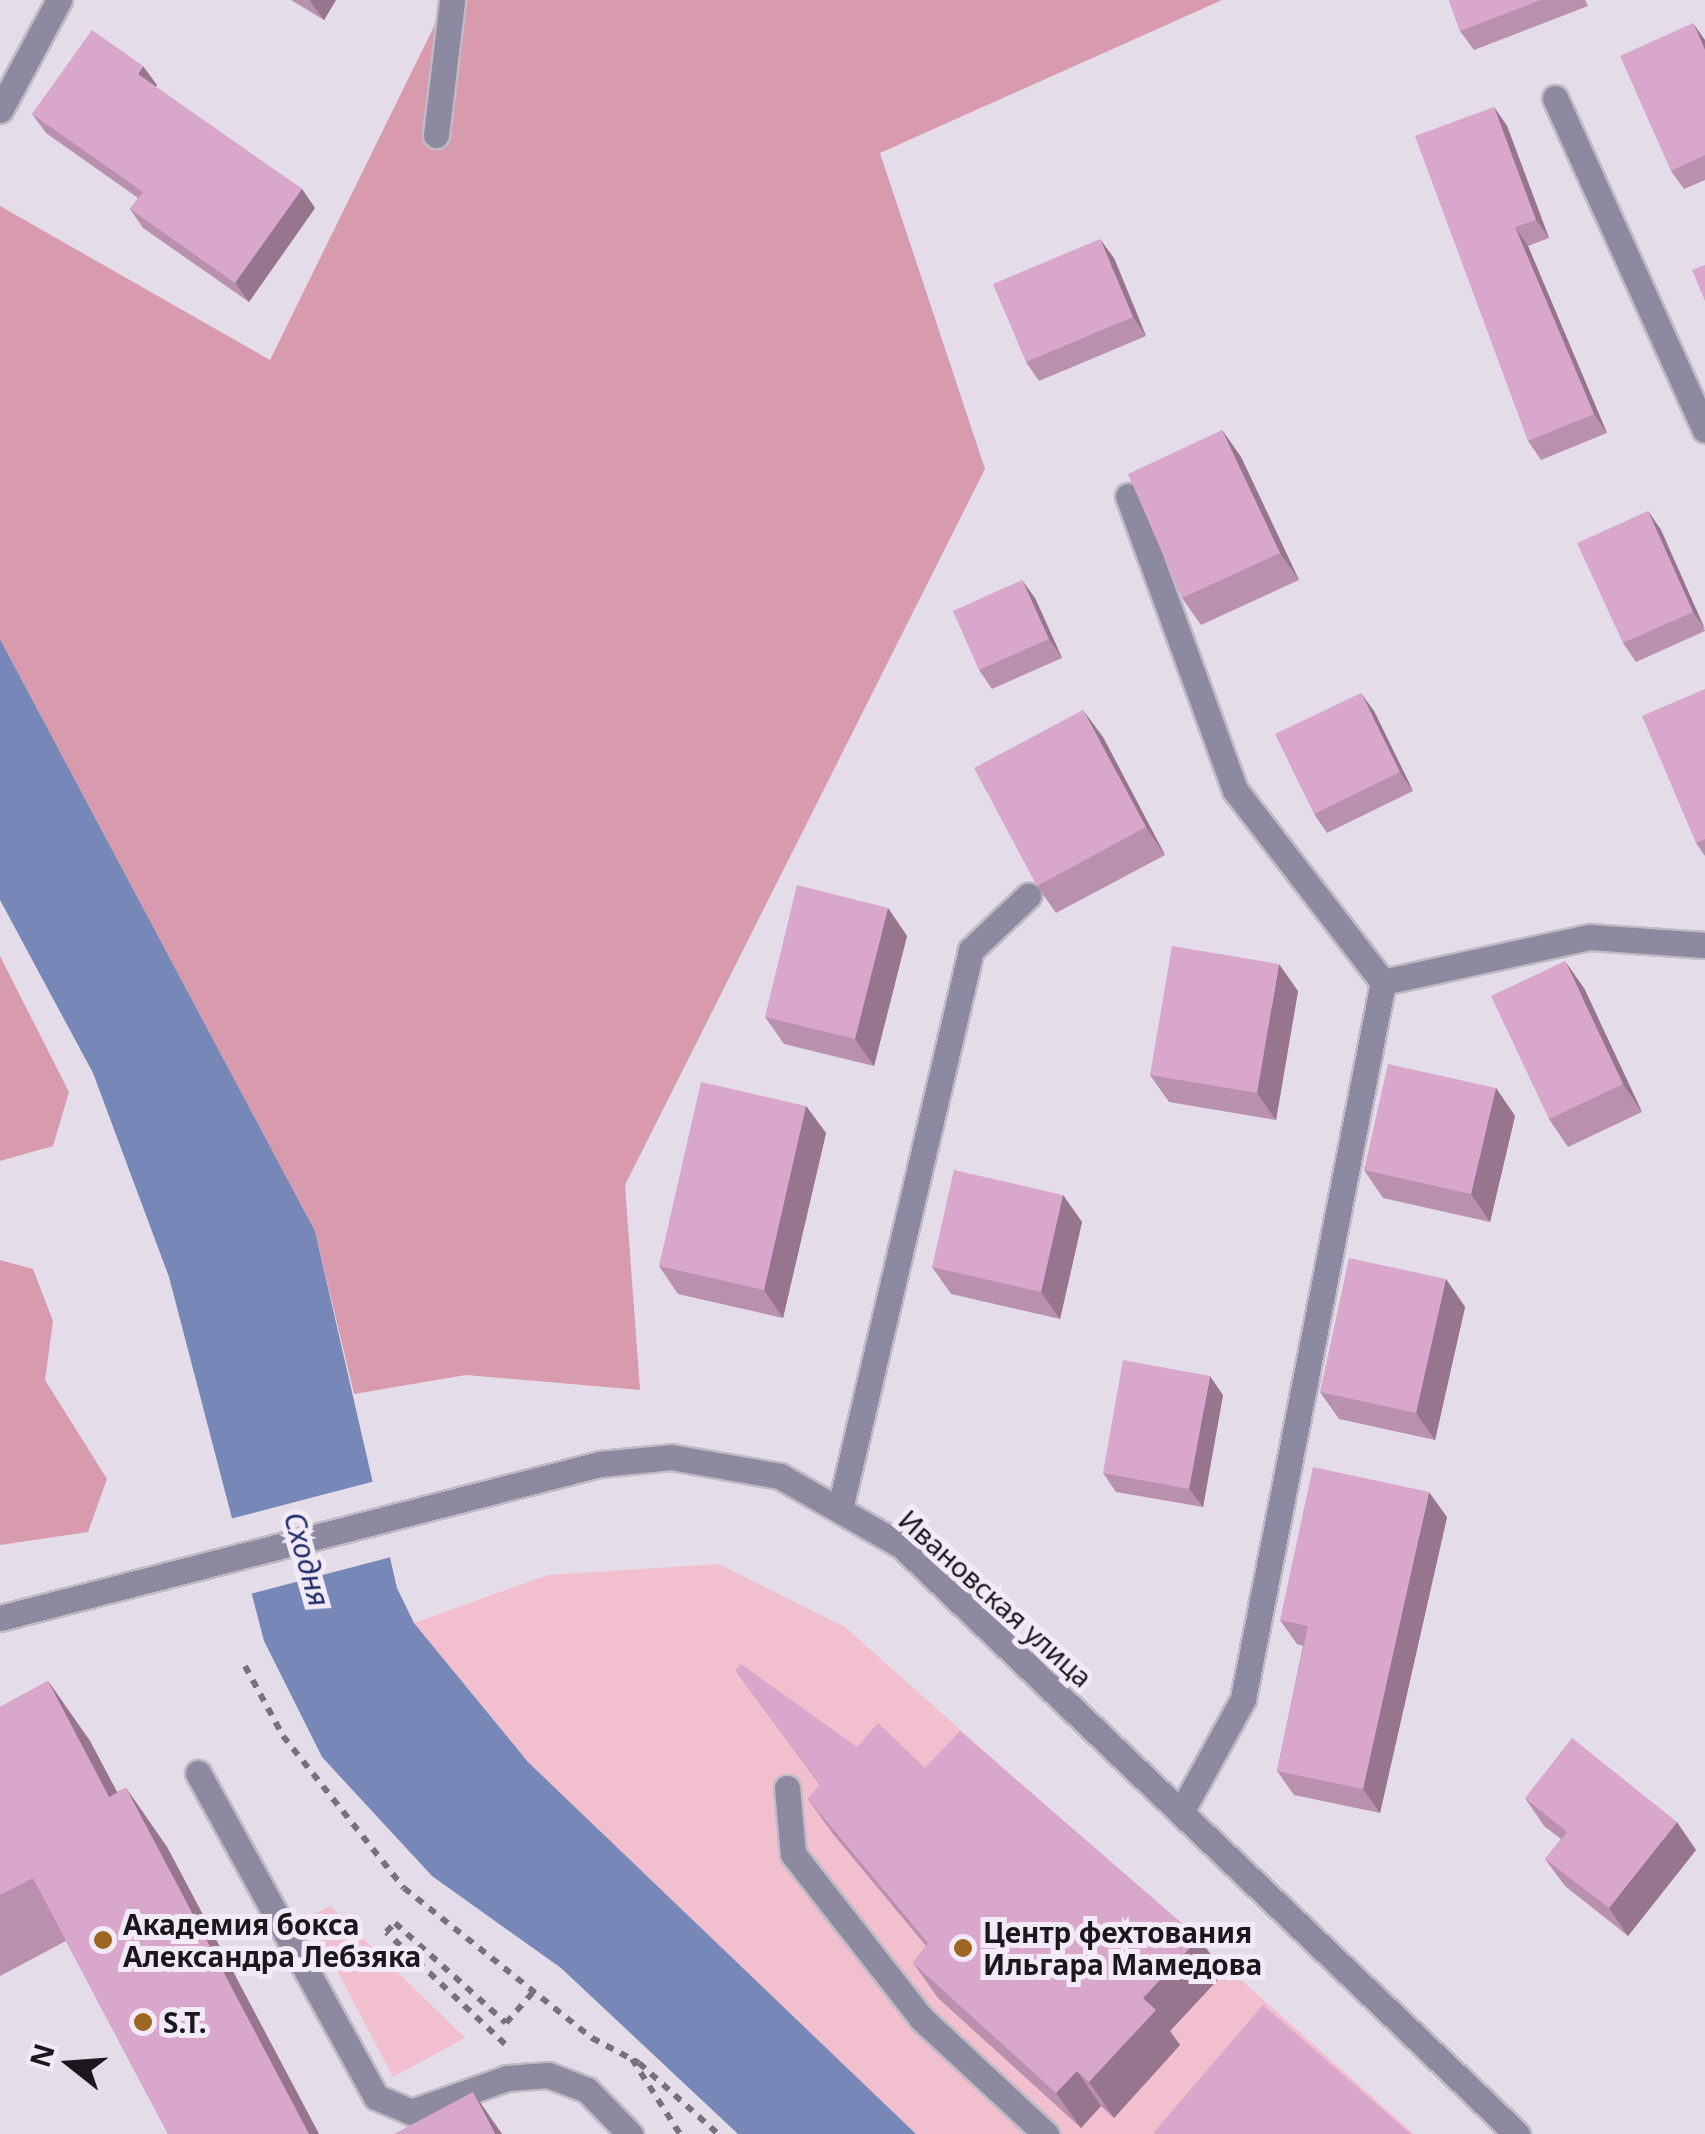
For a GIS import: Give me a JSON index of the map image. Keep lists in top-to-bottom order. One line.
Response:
{"streets":{"street":["Ивановская улица"]},"water":["Сходня"],"places":["Академия бокса Александра Лебзяка","Центр фехтования Ильгара Мамедова","S.T."],"north":"left"}
